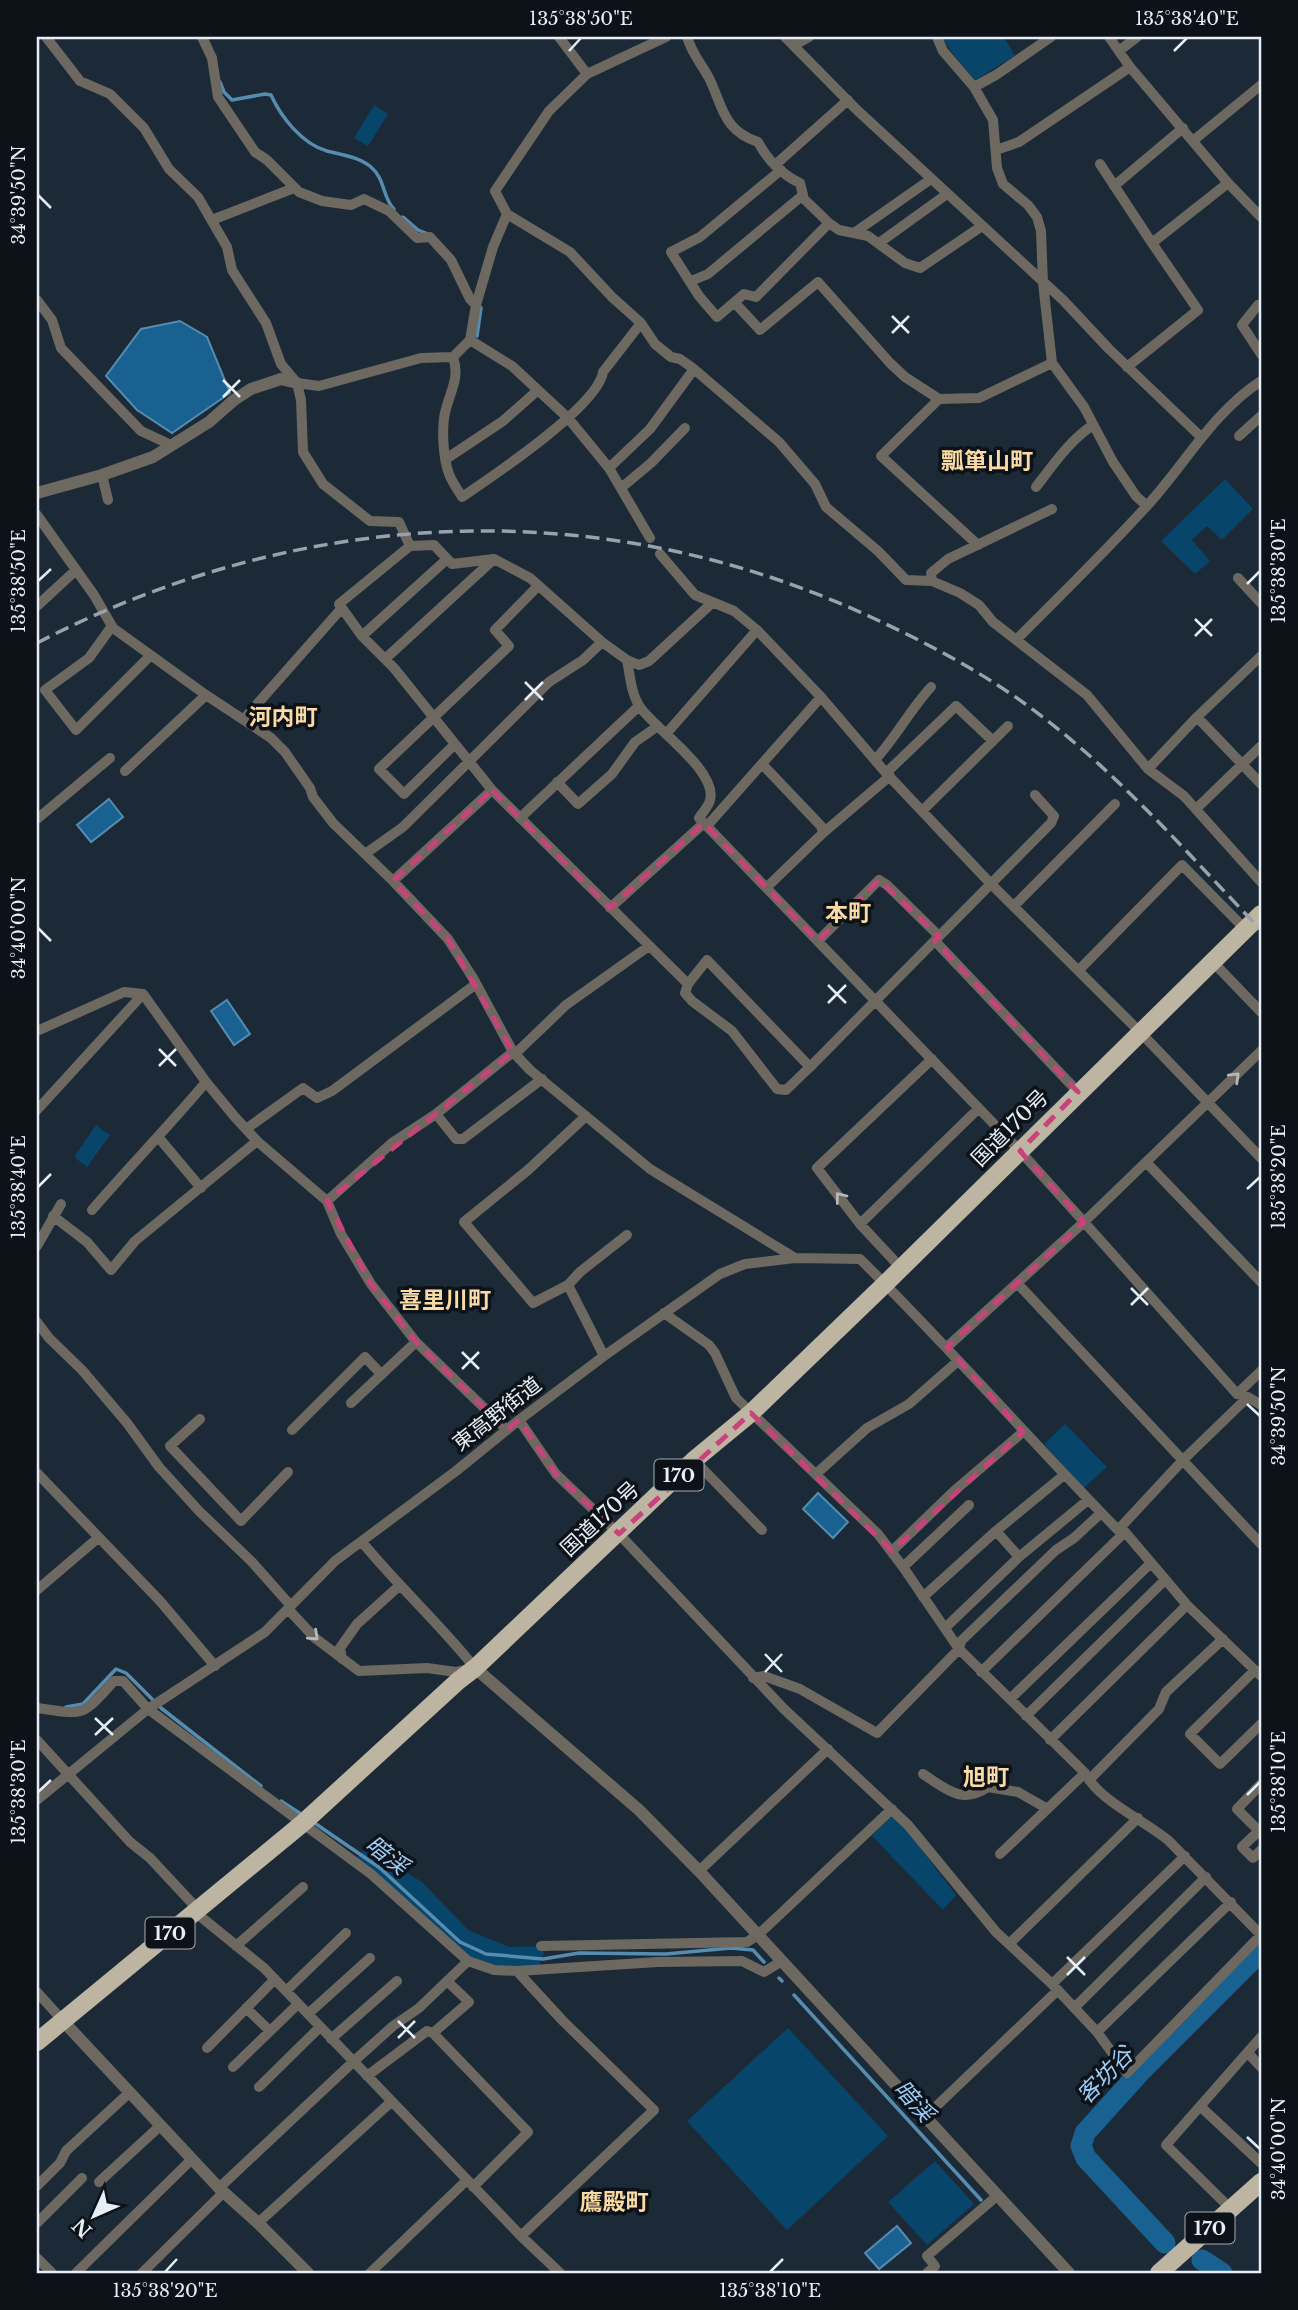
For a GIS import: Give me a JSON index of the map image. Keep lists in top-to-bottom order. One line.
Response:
{"streets":{"highway":["国道170号","170"],"street":["東高野街道"]},"crossings":[["国道170号","東高野街道"]],"districts":["瓢箪山町","河内町","本町","喜里川町","旭町","鷹殿町"],"water":["暗渓","客坊谷"],"north":"bottom left","coordinates":["135°38'50\"E","135°38'40\"E","34°39'50\"N","135°38'30\"E","34°40'00\"N","135°38'20\"E","135°38'10\"E"]}
